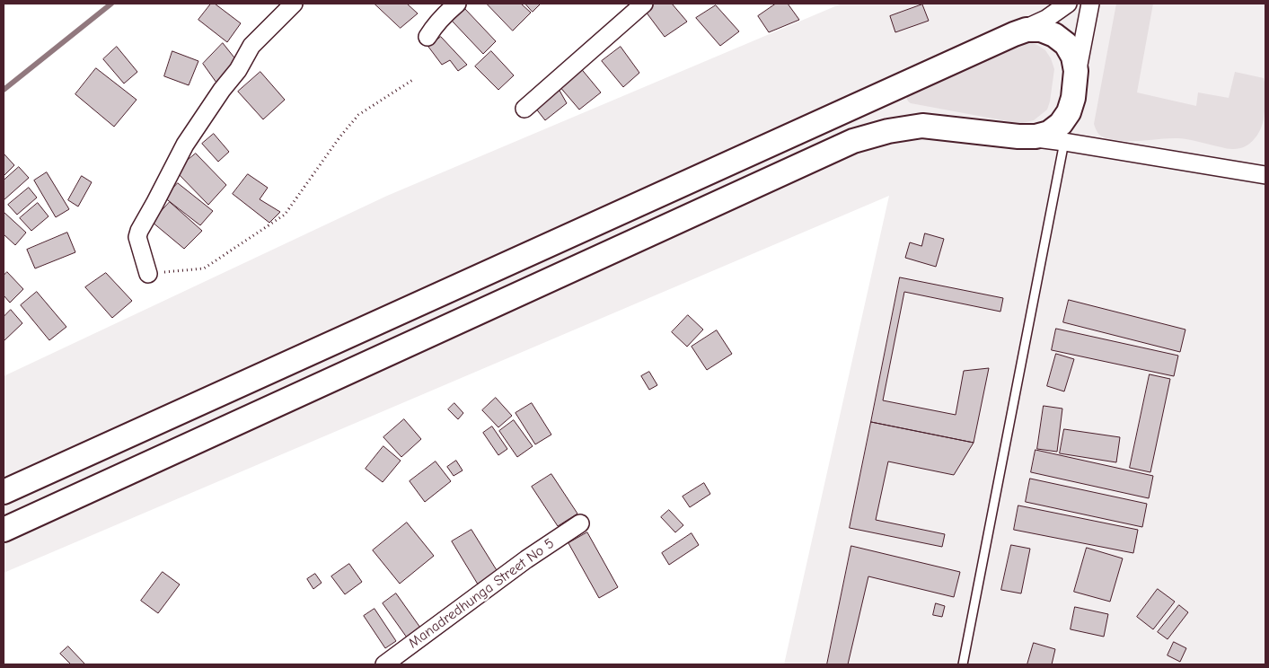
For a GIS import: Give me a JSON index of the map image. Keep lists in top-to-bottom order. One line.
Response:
{"streets":{"street":["Manadredhunga Street No 5"]}}
